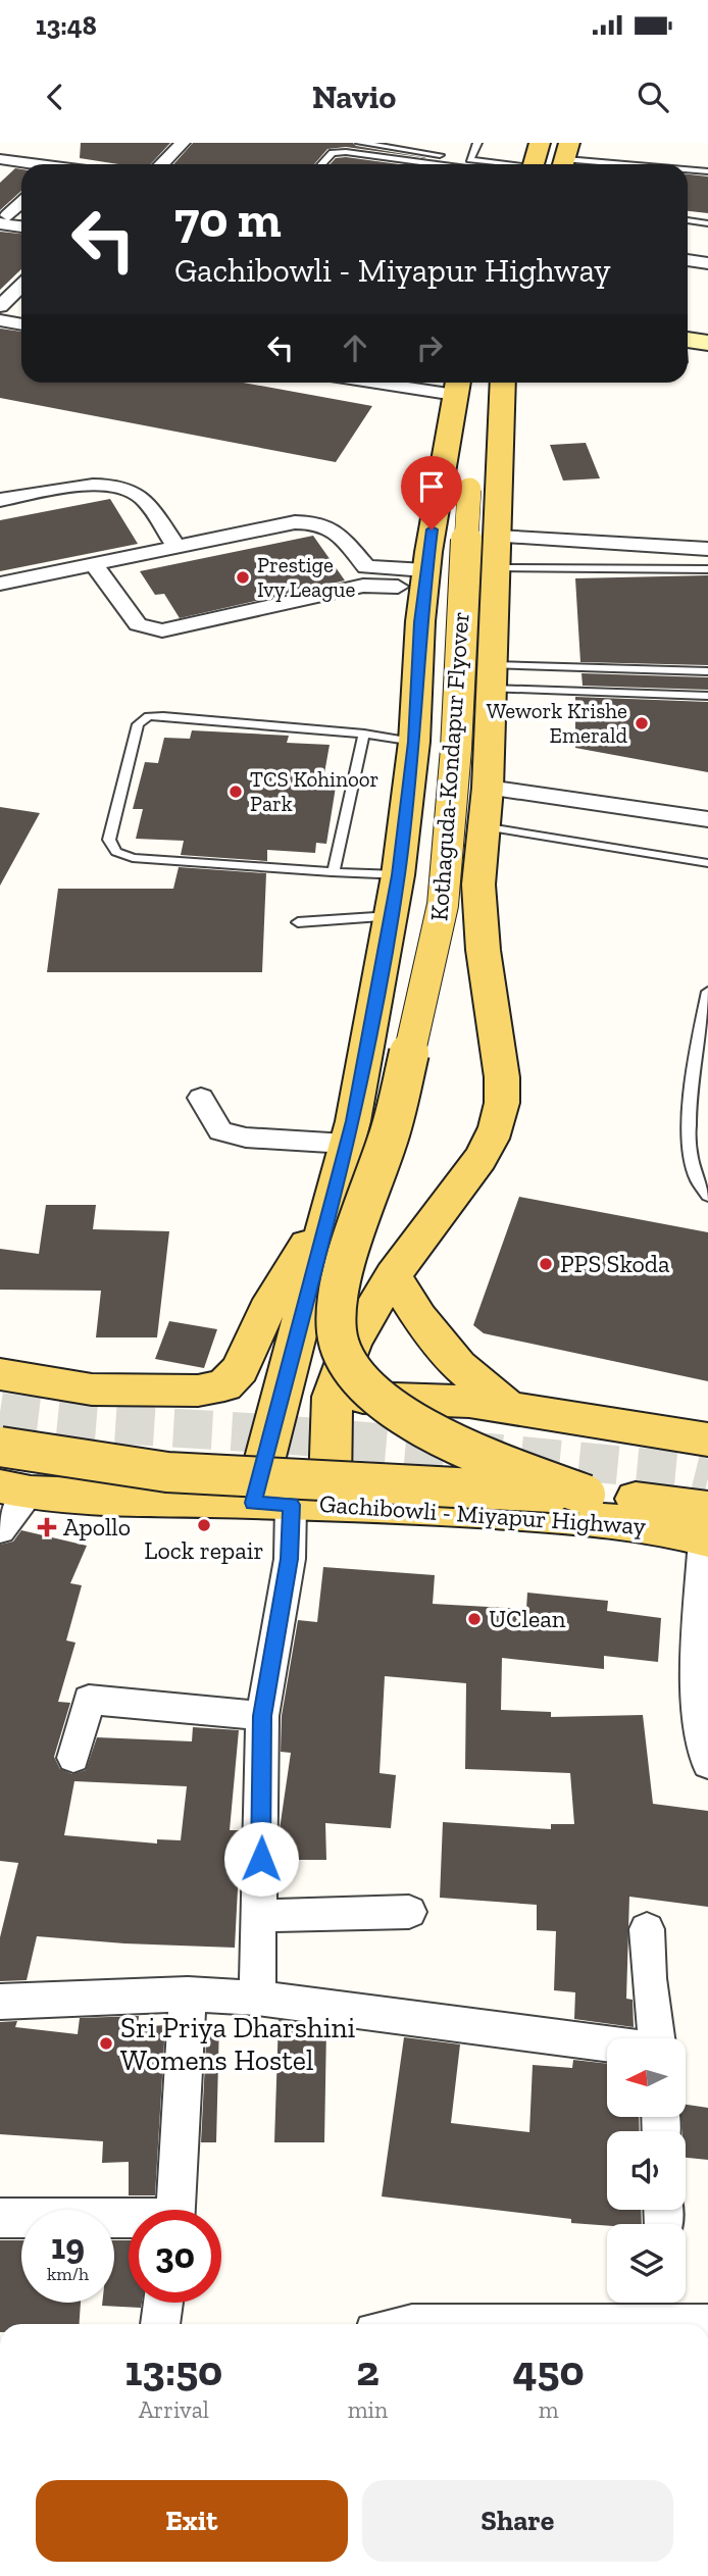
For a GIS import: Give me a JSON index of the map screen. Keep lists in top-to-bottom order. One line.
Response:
{"streets":{"main road":["Kothaguda-Kondapur Flyover","Gachibowli - Miyapur Highway"]},"crossings":[["Kothaguda-Kondapur Flyover","Gachibowli - Miyapur Highway"]],"places":{"other":["Prestige Ivy League","Wework Krishe Emerald","TCS Kohinoor Park","PPS Skoda","Lock repair","UClean","Sri Priya Dharshini Womens Hostel"],"health":["Apollo"]},"north":"left","page":{"status":"13:48","header":"Navio","turn":["70 m","Gachibowli - Miyapur Highway"],"speed":"19 km/h","limit":"30","eta":["13:50","Arrival","2","min","450","m"],"buttons":["Exit","Share"]}}
